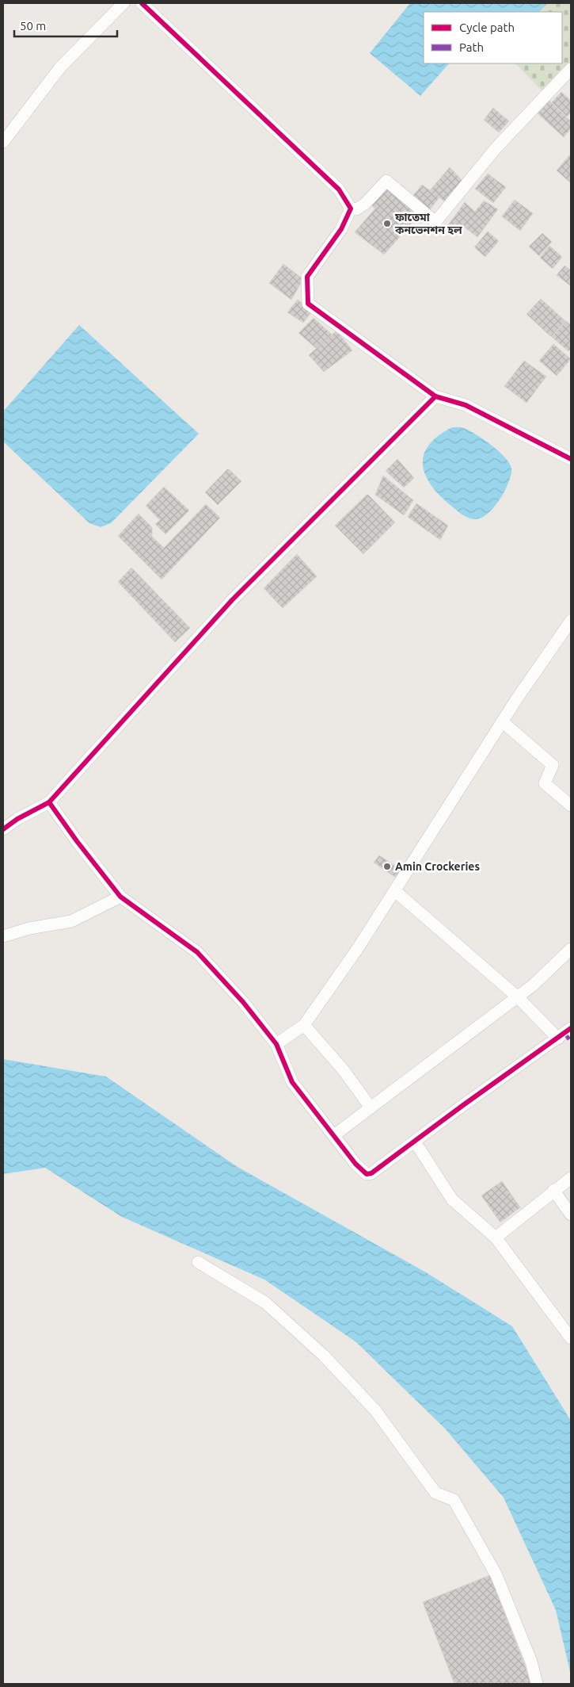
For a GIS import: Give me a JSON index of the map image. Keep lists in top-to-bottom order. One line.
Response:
{"places":["ফাতেমা কনভেনশন হল","Amin Crockeries"],"legend":["Cycle path","Path"],"scale_bar":"50 m"}
